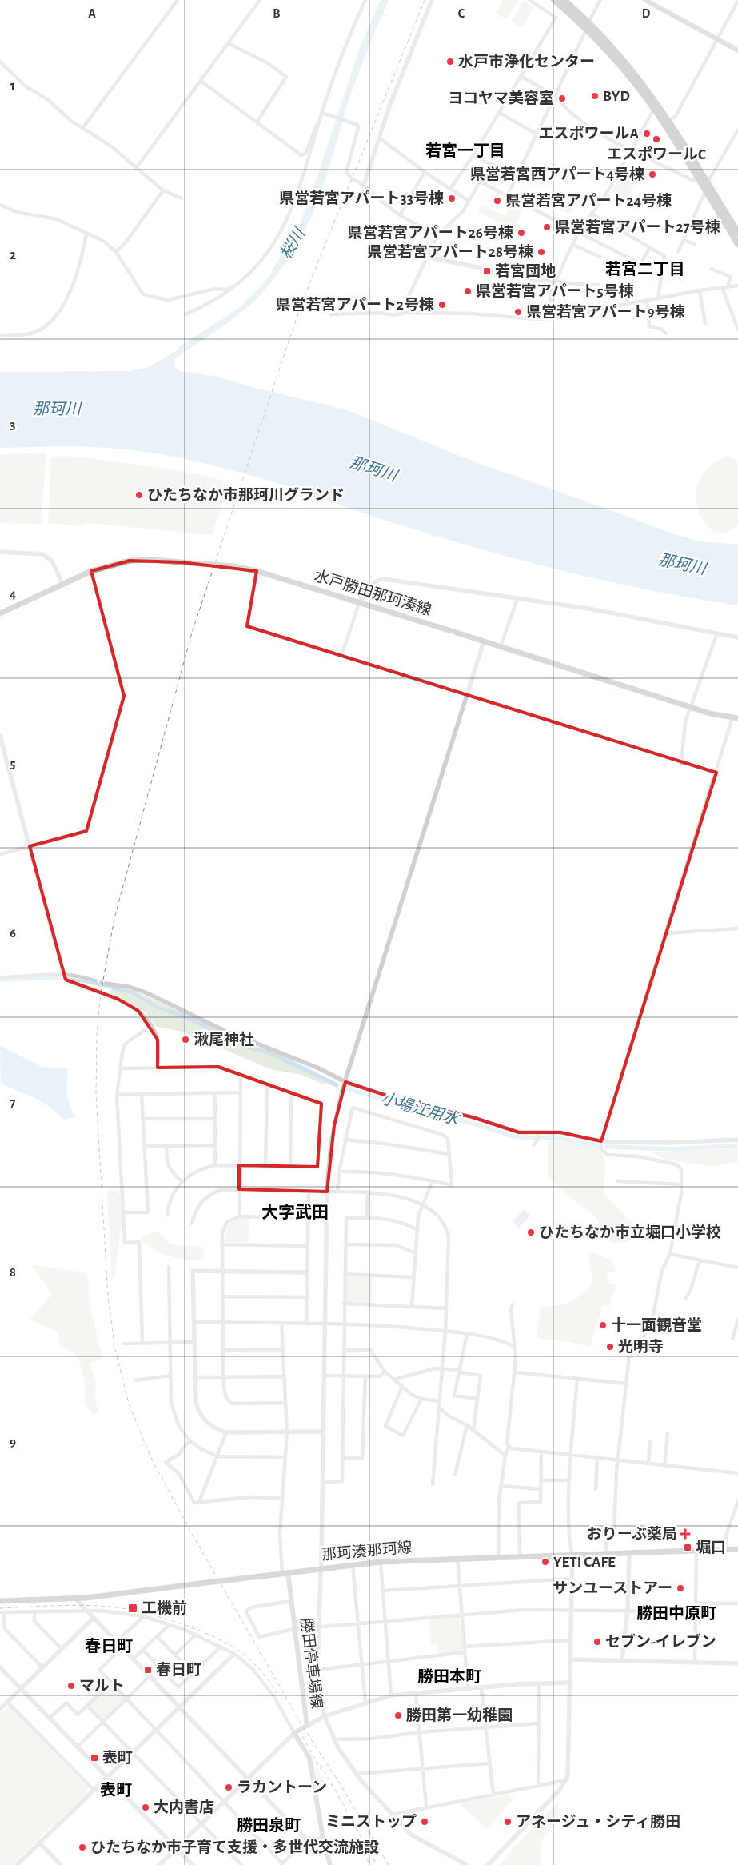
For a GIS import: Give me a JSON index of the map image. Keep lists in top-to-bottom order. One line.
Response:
{"streets":{"main road":["水戸勝田那珂湊線","那珂湊那珂線","勝田停車場線"]},"crossings":[["那珂湊那珂線","勝田停車場線"]],"districts":["若宮一丁目","若宮二丁目","大字武田","勝田中原町","春日町","勝田本町","表町","勝田泉町"],"water":["桜川","那珂川","小場江用水"],"places":{"other":["水戸市浄化センター","BYD","ヨコヤマ美容室","エスポワールA","エスポワールC","県営若宮西アパート4号棟","県営若宮アパート33号棟","県営若宮アパート24号棟","県営若宮アパート27号棟","県営若宮アパート26号棟","県営若宮アパート28号棟","県営若宮アパート5号棟","県営若宮アパート2号棟","県営若宮アパート9号棟","ひたちなか市那珂川グランド","湫尾神社","ひたちなか市立堀口小学校","十一面観音堂","光明寺","YETI CAFE","サンユーストアー","セブン-イレブン","マルト","勝田第一幼稚園","ラカントーン","大内書店","ミニストップ","アネージュ・シティ勝田","ひたちなか市子育て支援・多世代交流施設"],"transit":["若宮団地","堀口","工機前","春日町","表町"],"health":["おりーぶ薬局"]},"grid":{"columns":["A","B","C","D"],"rows":["1","2","3","4","5","6","7","8","9"]}}
